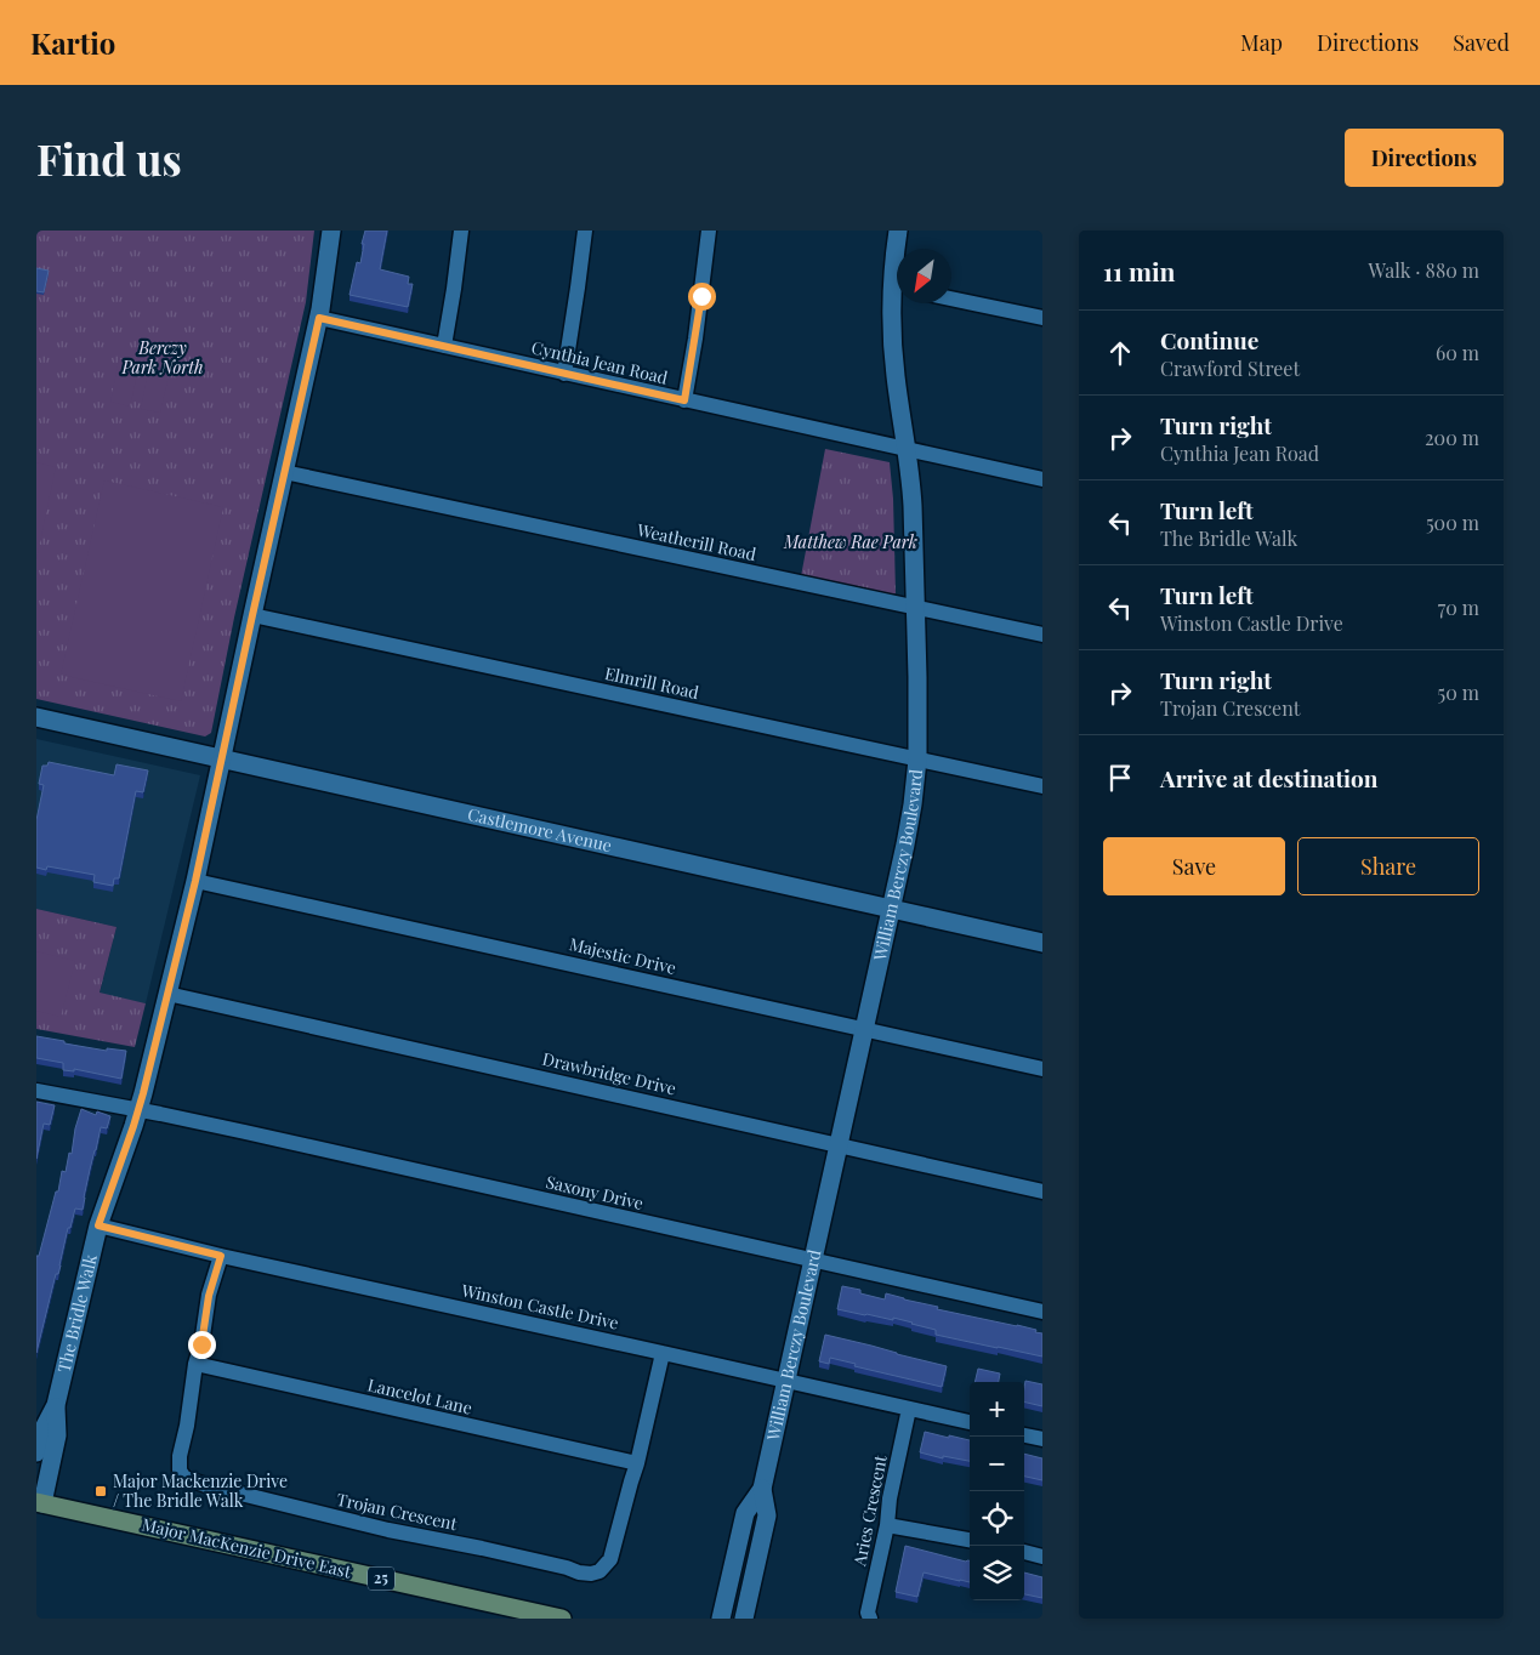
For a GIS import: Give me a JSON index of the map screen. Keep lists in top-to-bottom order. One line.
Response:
{"streets":{"main road":["Major MacKenzie Drive East","25"],"street":["Cynthia Jean Road","Weatherill Road","Elmrill Road","Castlemore Avenue","William Berczy Boulevard","Majestic Drive","Drawbridge Drive","Saxony Drive","Winston Castle Drive","The Bridle Walk","Lancelot Lane","Aries Crescent","Trojan Crescent"]},"crossings":[["Cynthia Jean Road","William Berczy Boulevard"],["Cynthia Jean Road","The Bridle Walk"],["Weatherill Road","William Berczy Boulevard"],["Weatherill Road","The Bridle Walk"],["Elmrill Road","William Berczy Boulevard"],["Elmrill Road","The Bridle Walk"],["Castlemore Avenue","William Berczy Boulevard"],["Castlemore Avenue","The Bridle Walk"],["William Berczy Boulevard","Majestic Drive"],["William Berczy Boulevard","Drawbridge Drive"],["William Berczy Boulevard","Saxony Drive"],["William Berczy Boulevard","Winston Castle Drive"],["Majestic Drive","The Bridle Walk"],["Drawbridge Drive","The Bridle Walk"],["Saxony Drive","The Bridle Walk"],["Winston Castle Drive","The Bridle Walk"],["Winston Castle Drive","Aries Crescent"],["Winston Castle Drive","Trojan Crescent"],["The Bridle Walk","Major MacKenzie Drive East"],["Lancelot Lane","Trojan Crescent"]],"parks":["Berczy Park North","Matthew Rae Park"],"places":{"transit":["Major Mackenzie Drive / The Bridle Walk"]},"north":"bottom left","page":{"header":"Kartio","nav":["Map","Directions","Saved"],"buttons":["Directions",["Save","Share"]],"title":"Find us","heading":["11 min","Walk · 880 m"],"list":[["Continue","Crawford Street","60 m"],["Turn right","Cynthia Jean Road","200 m"],["Turn left","The Bridle Walk","500 m"],["Turn left","Winston Castle Drive","70 m"],["Turn right","Trojan Crescent","50 m"],"Arrive at destination"],"map_buttons":["+","−"]}}
